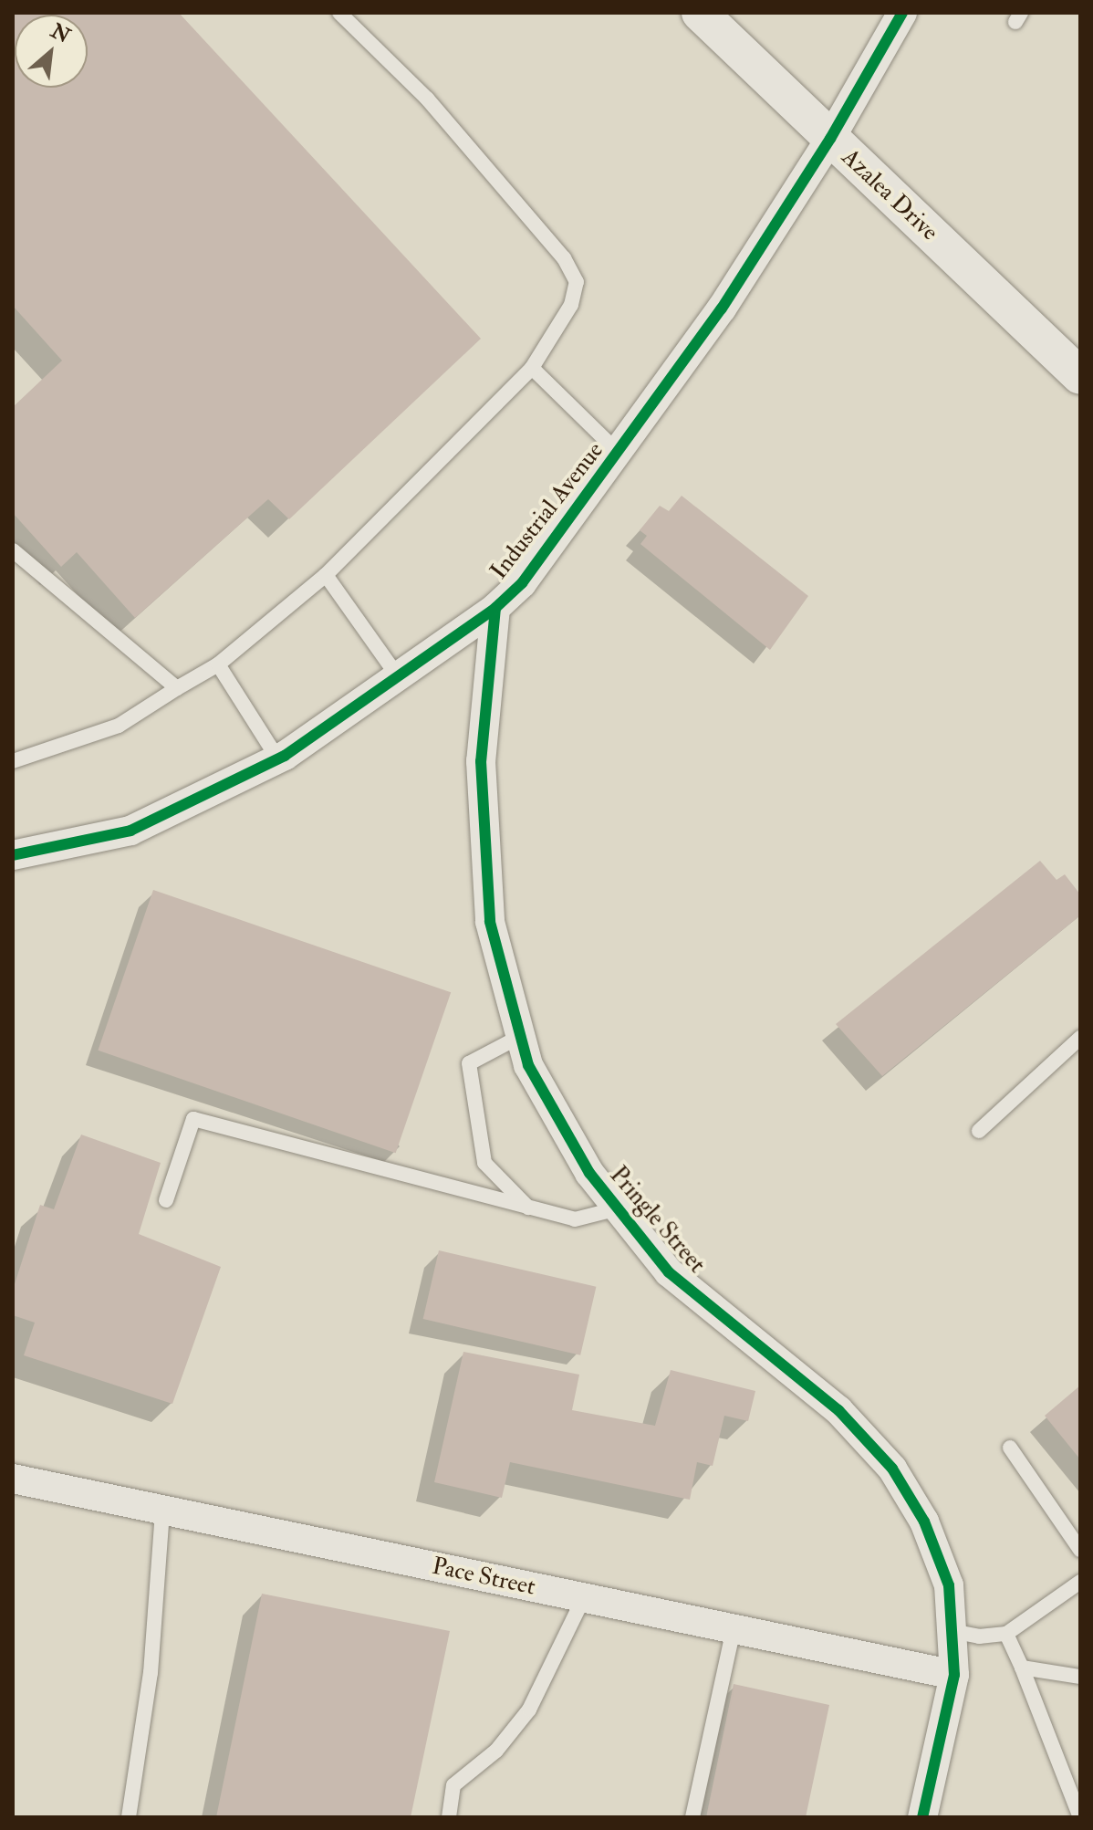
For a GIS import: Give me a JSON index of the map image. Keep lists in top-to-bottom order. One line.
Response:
{"streets":{"street":["Azalea Drive","Industrial Avenue","Pringle Street","Pace Street"]},"crossings":[["Azalea Drive","Industrial Avenue"],["Industrial Avenue","Pringle Street"],["Pringle Street","Pace Street"]],"north":"top right"}
